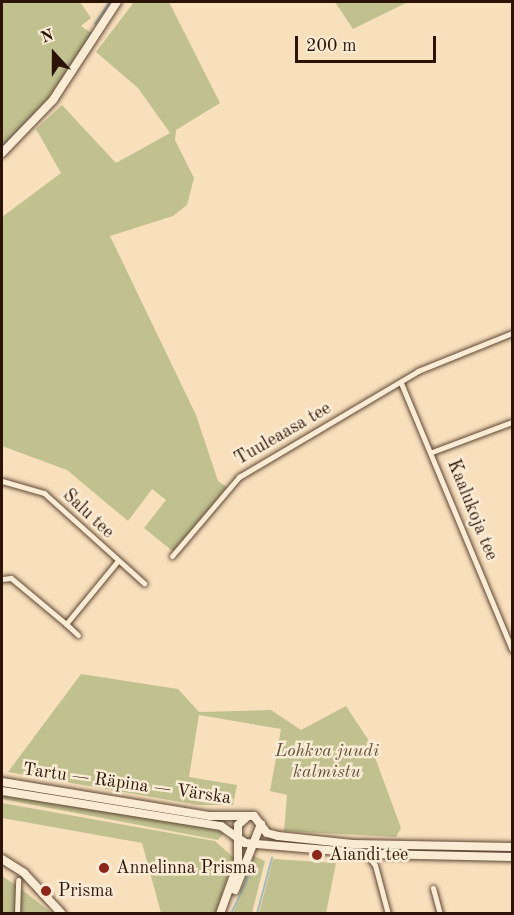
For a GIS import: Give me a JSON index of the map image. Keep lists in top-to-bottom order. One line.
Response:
{"streets":{"main road":["Tartu — Räpina — Värska"],"street":["Tuuleaasa tee","Kaalukoja tee","Salu tee"]},"crossings":[["Tuuleaasa tee","Kaalukoja tee"]],"parks":["Lohkva juudi kalmistu"],"places":["Aiandi tee","Annelinna Prisma","Prisma"],"scale_bar":"200 m","north":"top"}
